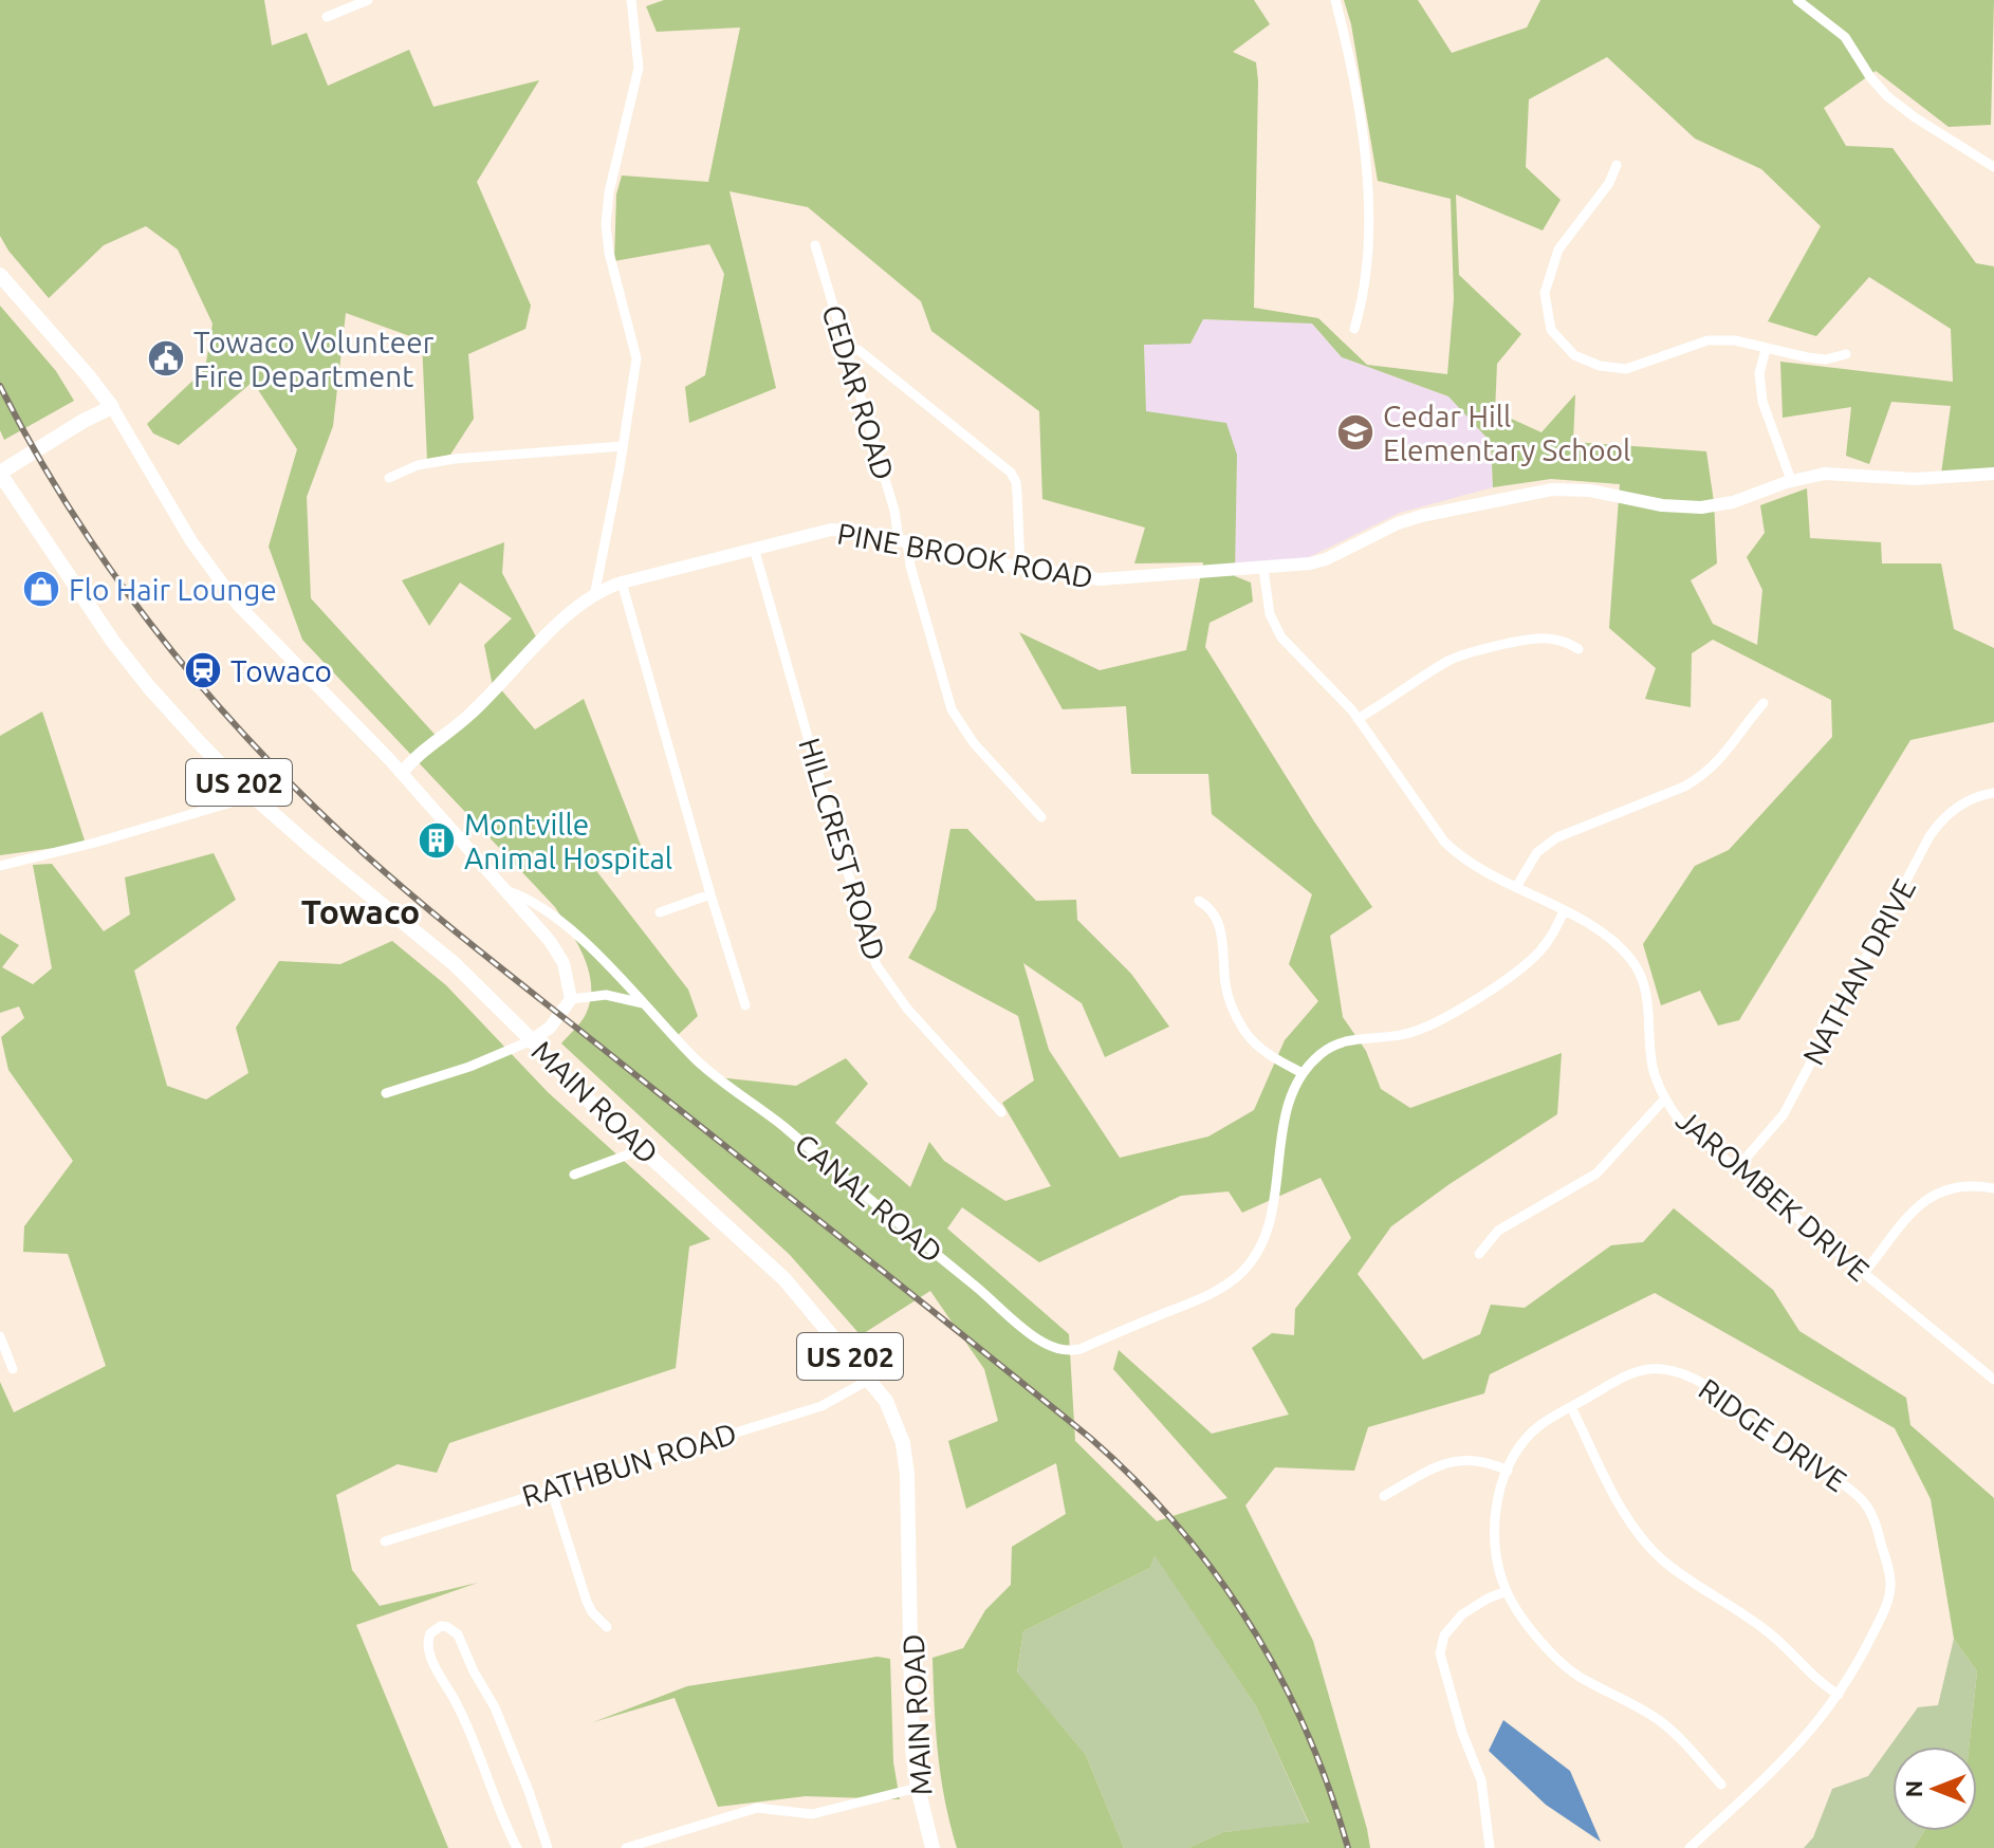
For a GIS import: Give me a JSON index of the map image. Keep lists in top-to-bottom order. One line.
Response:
{"streets":{"main road":["US 202","MAIN ROAD"],"street":["CEDAR ROAD","PINE BROOK ROAD","HILLCREST ROAD","NATHAN DRIVE","JAROMBEK DRIVE","CANAL ROAD","RIDGE DRIVE","RATHBUN ROAD"]},"crossings":[["CEDAR ROAD","PINE BROOK ROAD"],["PINE BROOK ROAD","HILLCREST ROAD"],["PINE BROOK ROAD","JAROMBEK DRIVE"],["US 202","MAIN ROAD"],["NATHAN DRIVE","JAROMBEK DRIVE"],["MAIN ROAD","RATHBUN ROAD"]],"districts":["Towaco"],"places":{"public building":["Towaco Volunteer Fire Department"],"school or university":["Cedar Hill Elementary School"],"shop":["Flo Hair Lounge"],"station":["Towaco"],"building":["Montville Animal Hospital"]},"north":"left"}
